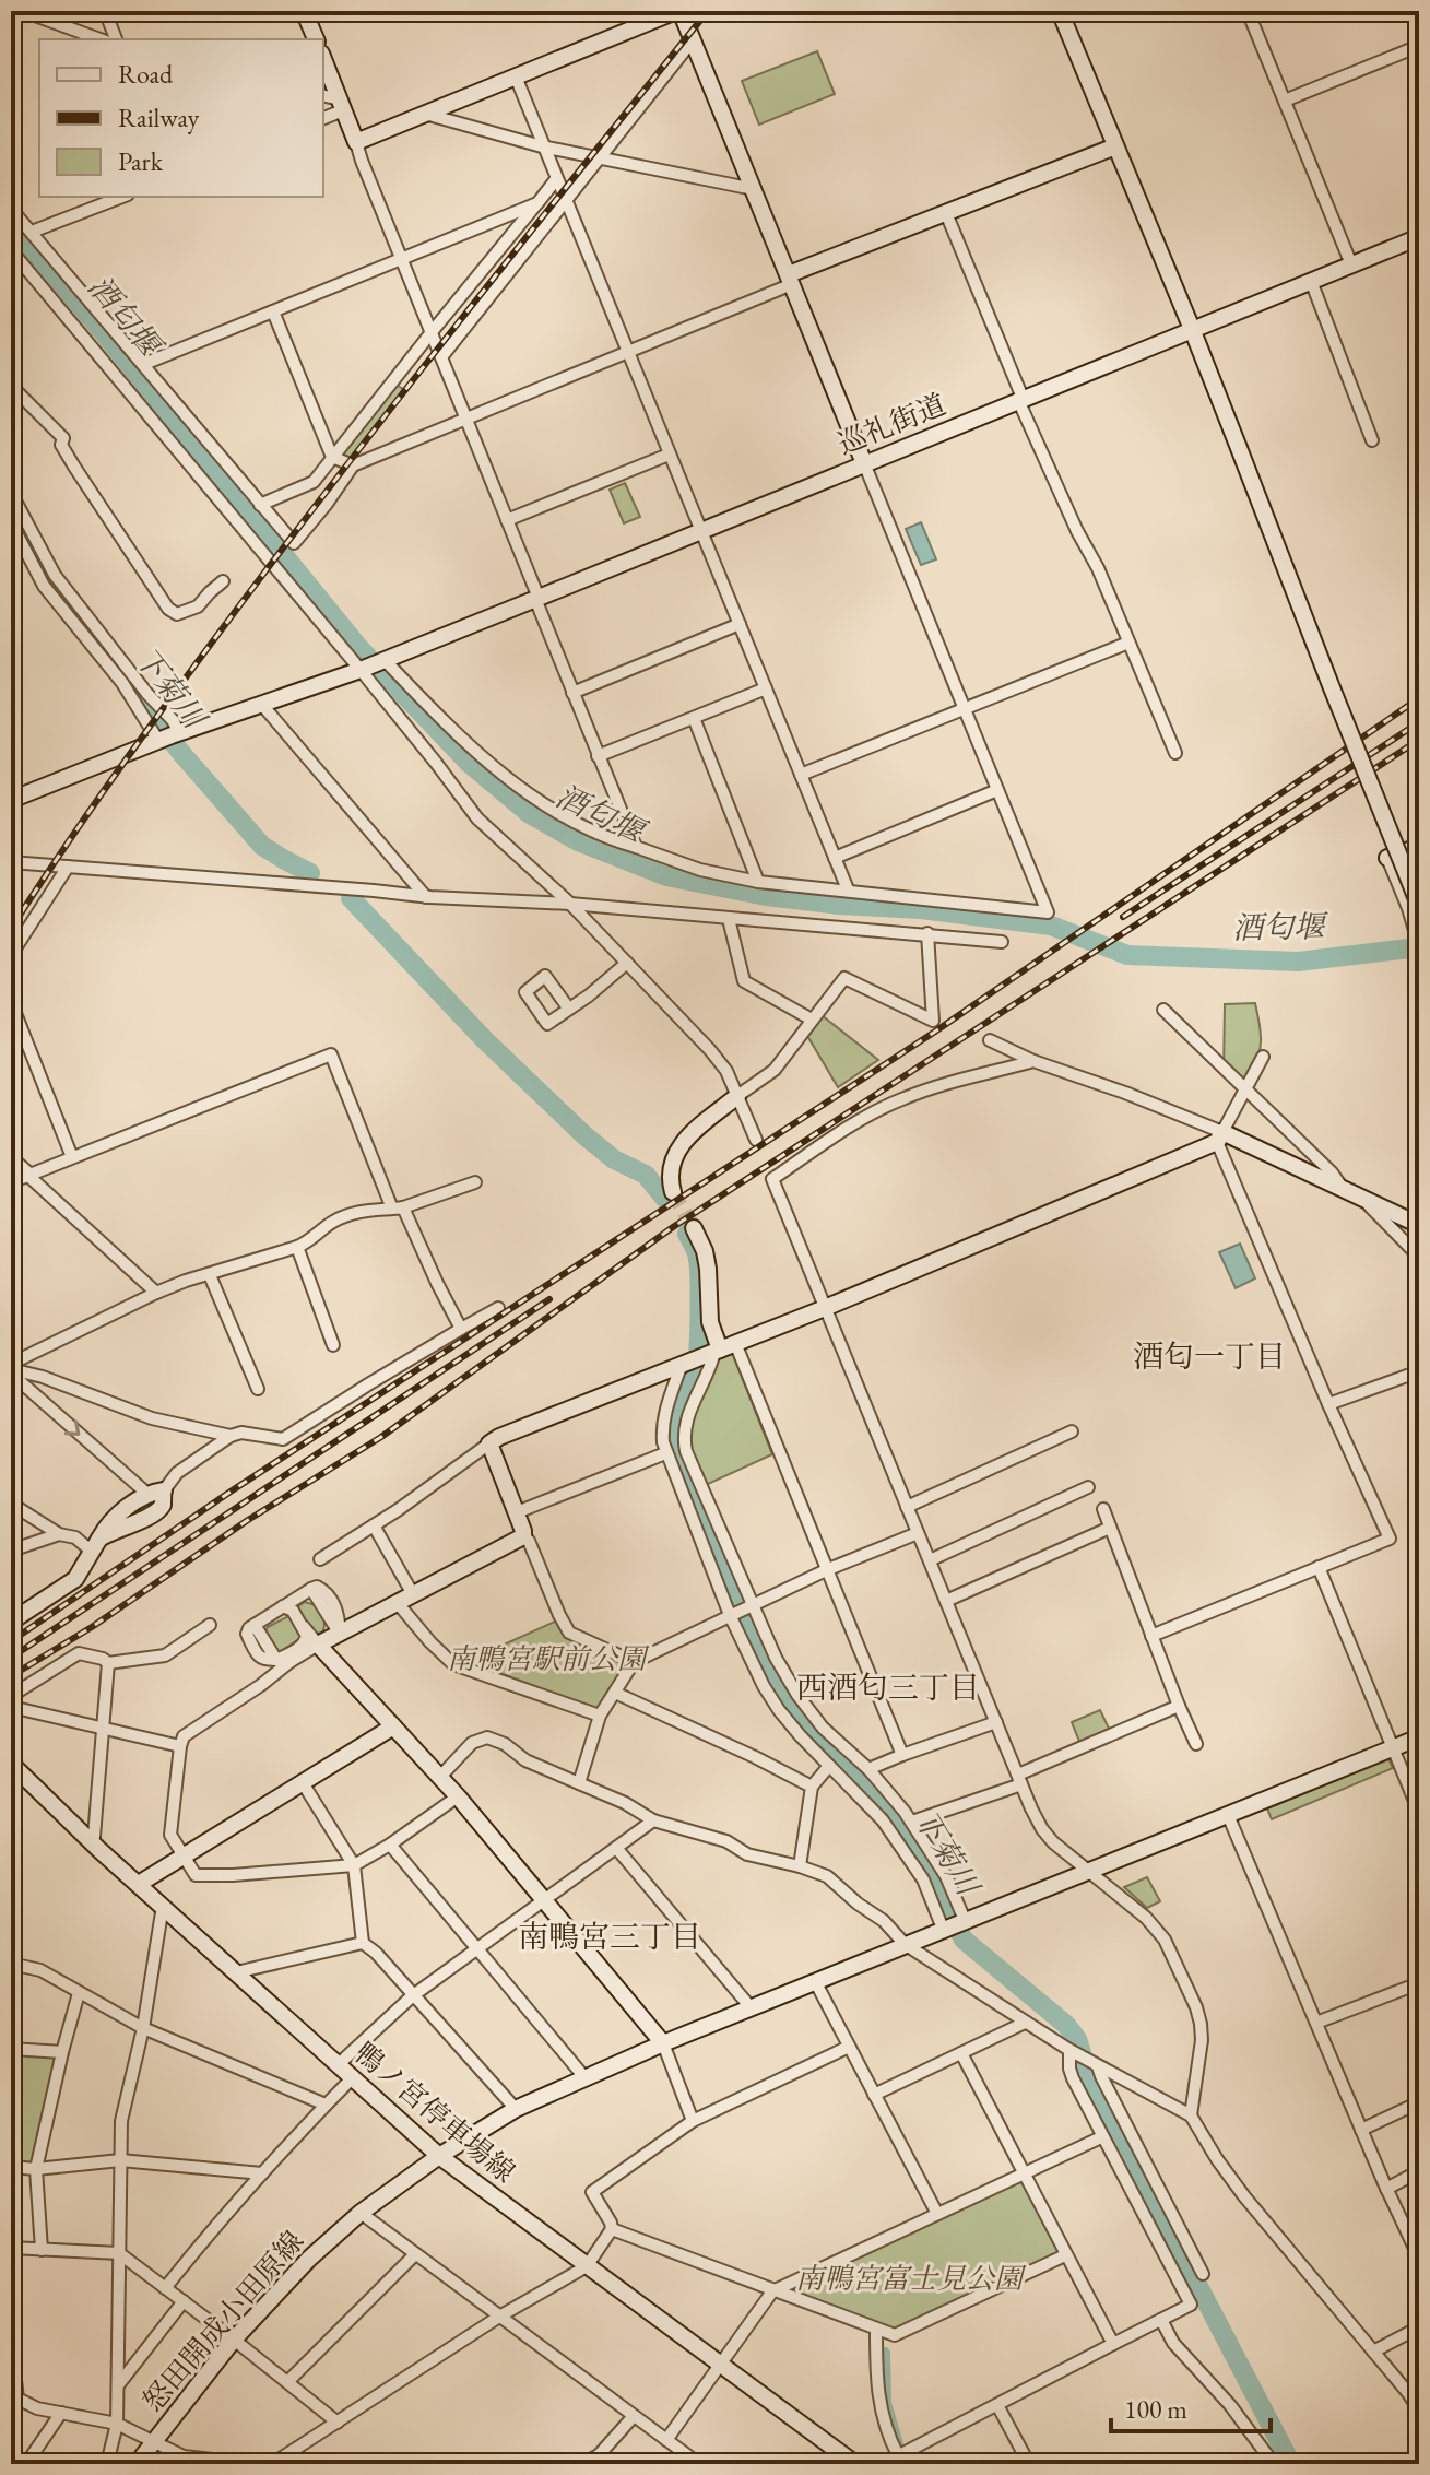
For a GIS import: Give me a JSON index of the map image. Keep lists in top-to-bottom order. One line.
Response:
{"streets":{"street":["巡礼街道","鴨ノ宮停車場線","怒田開成小田原線"]},"crossings":[["鴨ノ宮停車場線","怒田開成小田原線"]],"districts":["酒匂一丁目","西酒匂三丁目","南鴨宮三丁目"],"water":["酒匂堰","下菊川"],"parks":["南鴨宮駅前公園","南鴨宮富士見公園"],"legend":["Road","Railway","Park"],"scale_bar":"100 m"}
